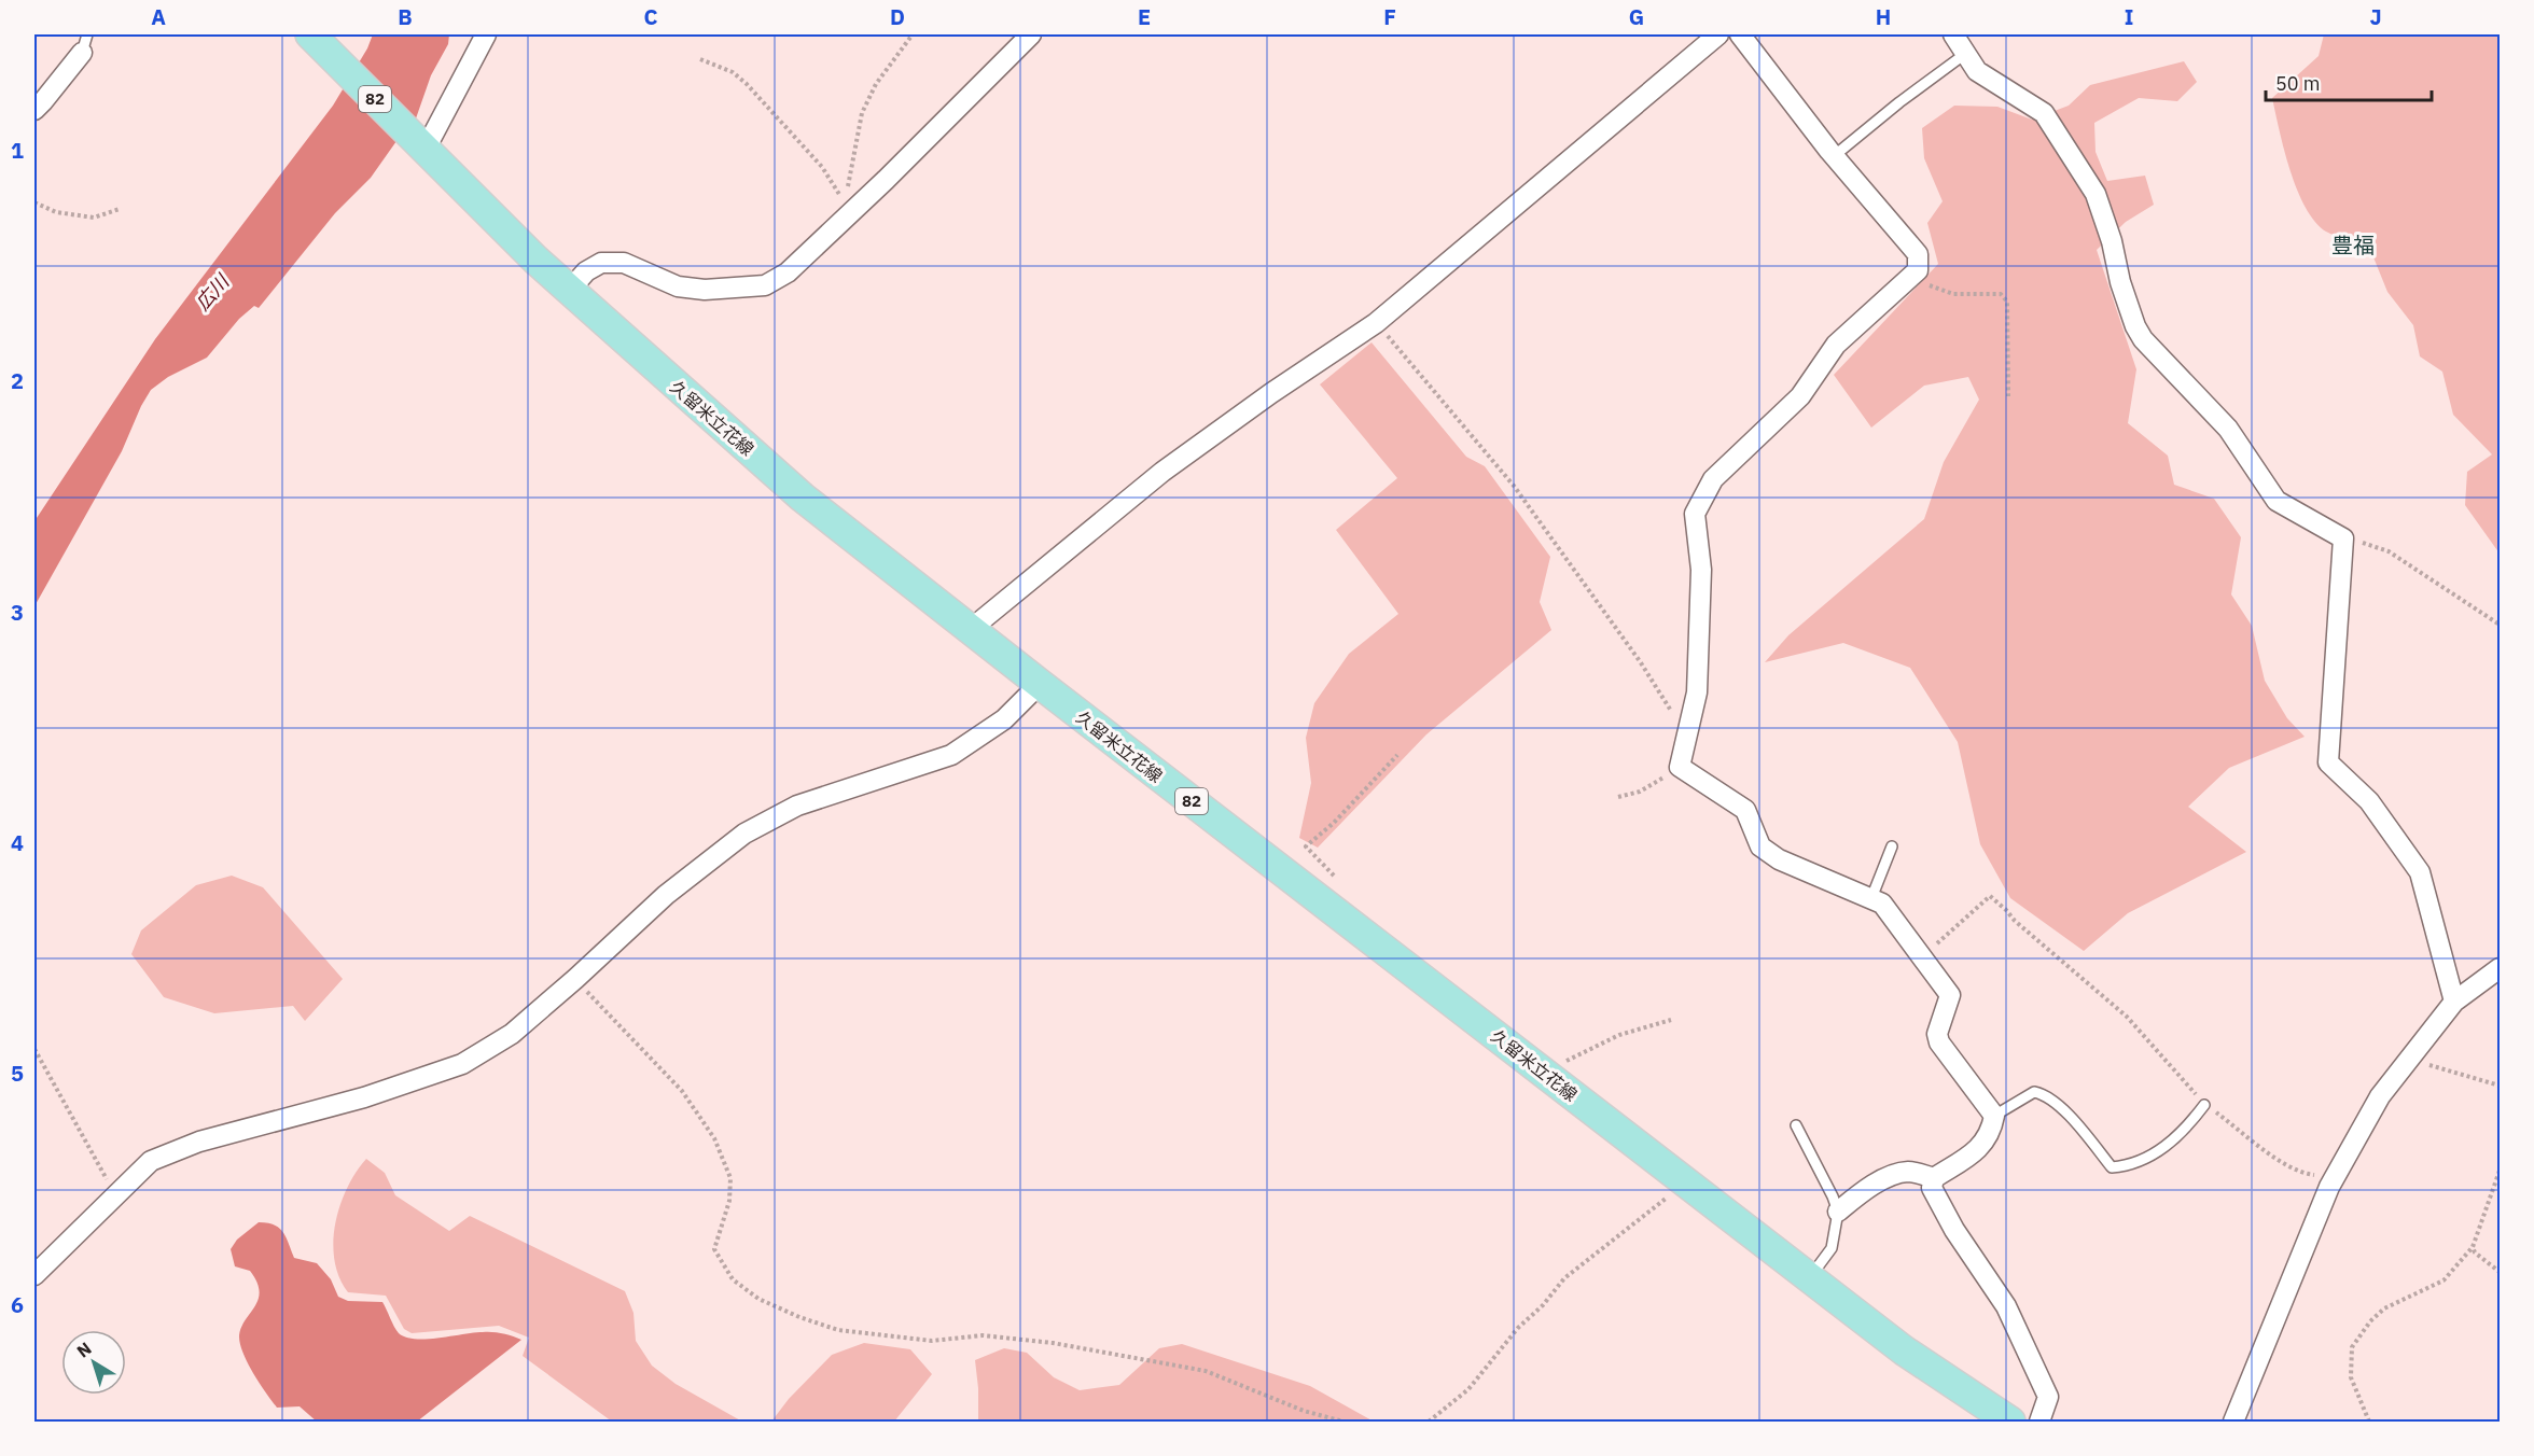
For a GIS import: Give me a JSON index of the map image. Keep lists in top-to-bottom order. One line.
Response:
{"streets":{"main road":["82","久留米立花線"]},"districts":["豊福"],"water":["広川"],"scale_bar":"50 m","north":"top left","grid":{"columns":["A","B","C","D","E","F","G","H","I","J"],"rows":["1","2","3","4","5","6"]}}
